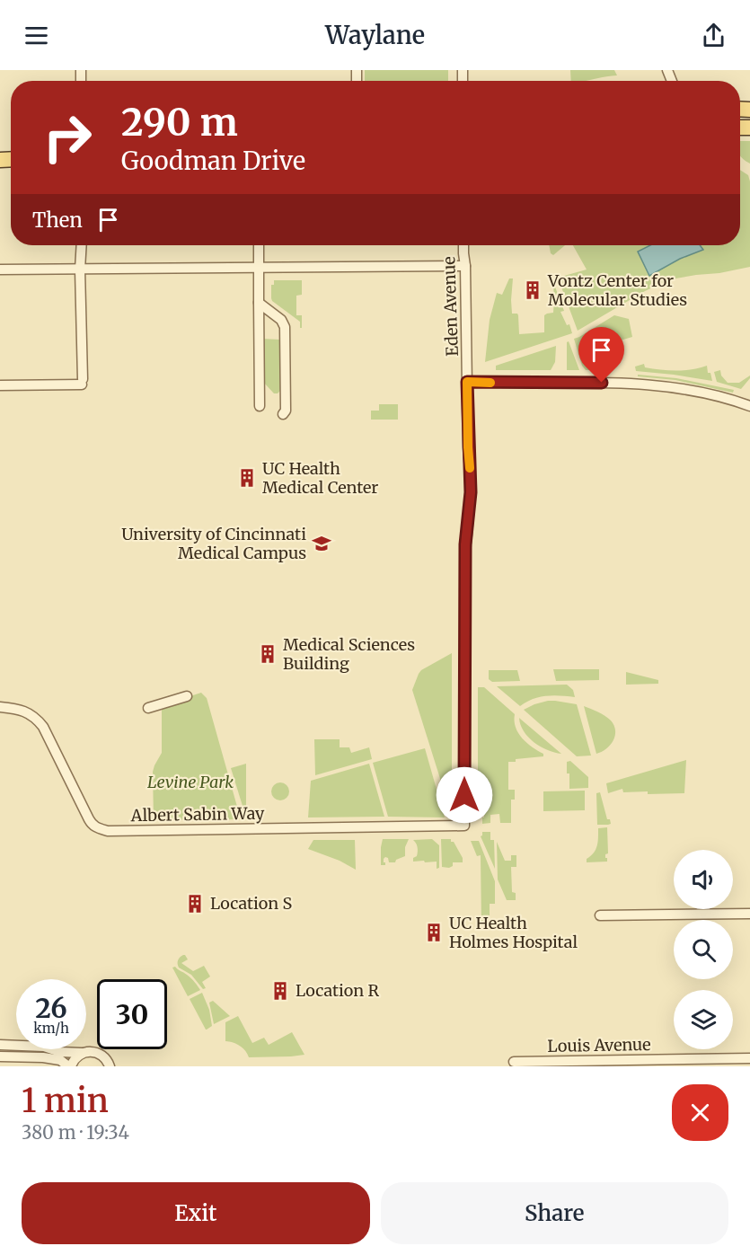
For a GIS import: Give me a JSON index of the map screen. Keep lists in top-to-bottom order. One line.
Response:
{"streets":{"street":["Eden Avenue","Albert Sabin Way","Louis Avenue"]},"crossings":[["Eden Avenue","Albert Sabin Way"]],"parks":["Levine Park"],"places":{"building":["Vontz Center for Molecular Studies","UC Health Medical Center","Medical Sciences Building","Location S","UC Health Holmes Hospital","Location R"],"school or university":["University of Cincinnati Medical Campus"]},"page":{"header":"Waylane","turn":["290 m","Goodman Drive"],"then":"Then","speed":"26 km/h","limit":"30","heading":["1 min","380 m · 19:34"],"buttons":["Exit","Share"]}}
